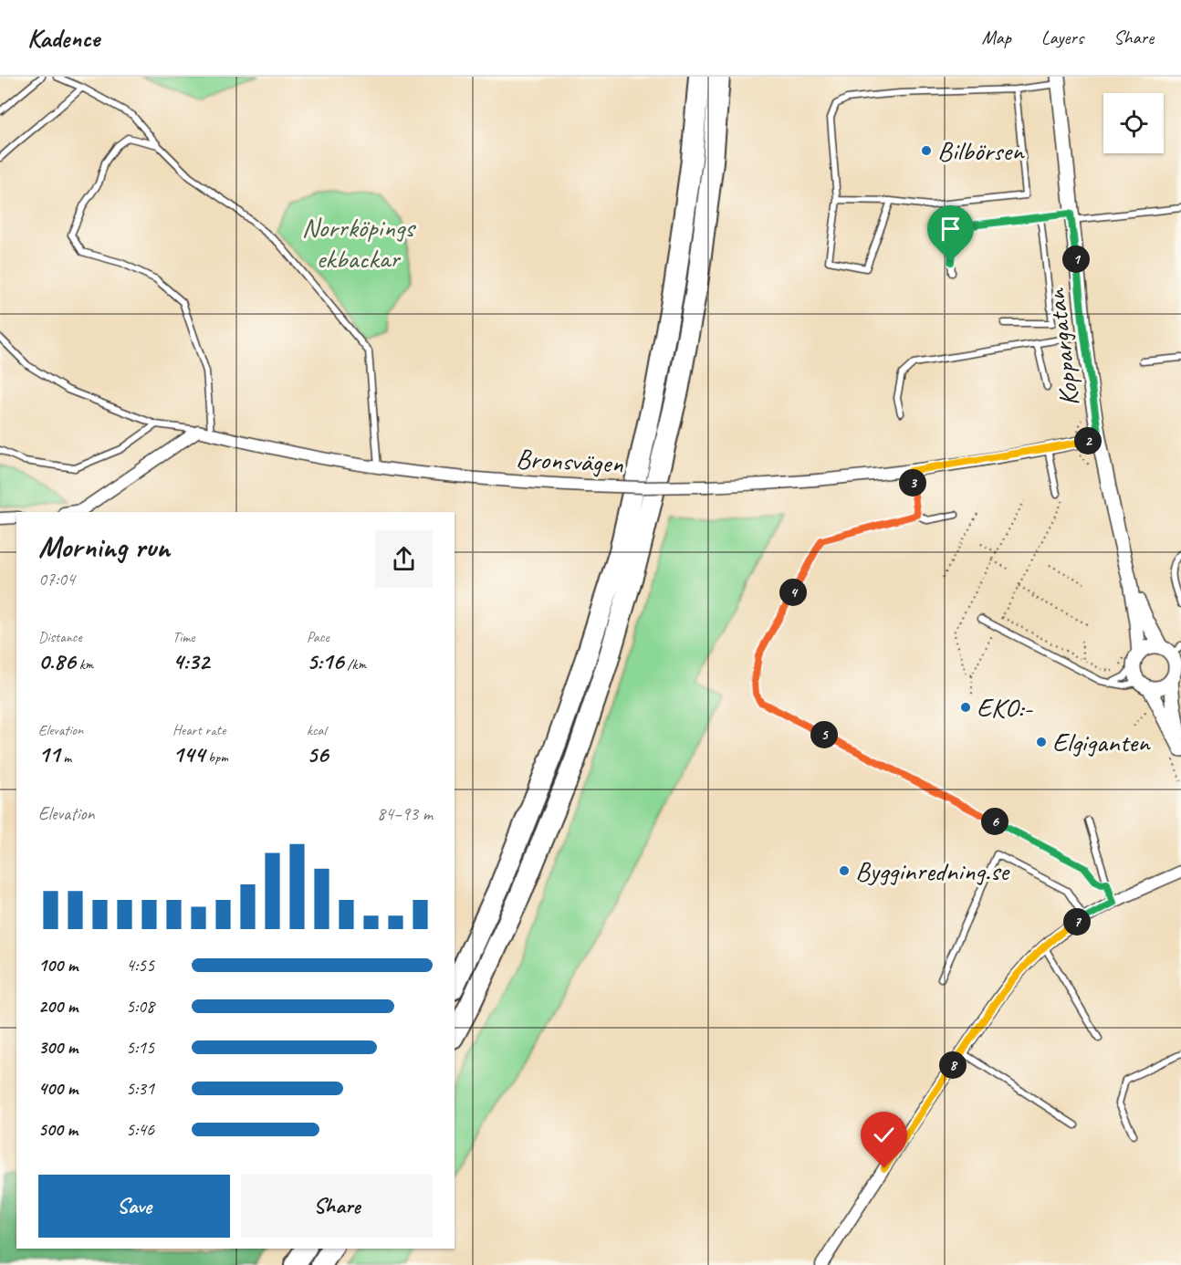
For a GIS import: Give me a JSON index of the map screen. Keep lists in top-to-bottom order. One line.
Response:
{"streets":{"street":["Koppargatan","Bronsvägen"]},"crossings":[["Koppargatan","Bronsvägen"]],"parks":["Norrköpings ekbackar"],"places":["Bilbörsen","EKO:-","Elgiganten","Bygginredning.se"],"page":{"header":"Kadence","nav":["Map","Layers","Share"],"pins":["1","2","3","4","5","6","7","8"],"heading":["Morning run","07:04"],"stats":[["Distance","0.86 km"],["Time","4:32"],["Pace","5:16 /km"],["Elevation","11 m"],["Heart rate","144 bpm"],["kcal","56"]],"chart":["Elevation","84–93 m"],"list":[{"name":"100 m","note":"4:55"},{"name":"200 m","note":"5:08"},{"name":"300 m","note":"5:15"},{"name":"400 m","note":"5:31"},{"name":"500 m","note":"5:46"}],"buttons":["Save","Share"]}}
